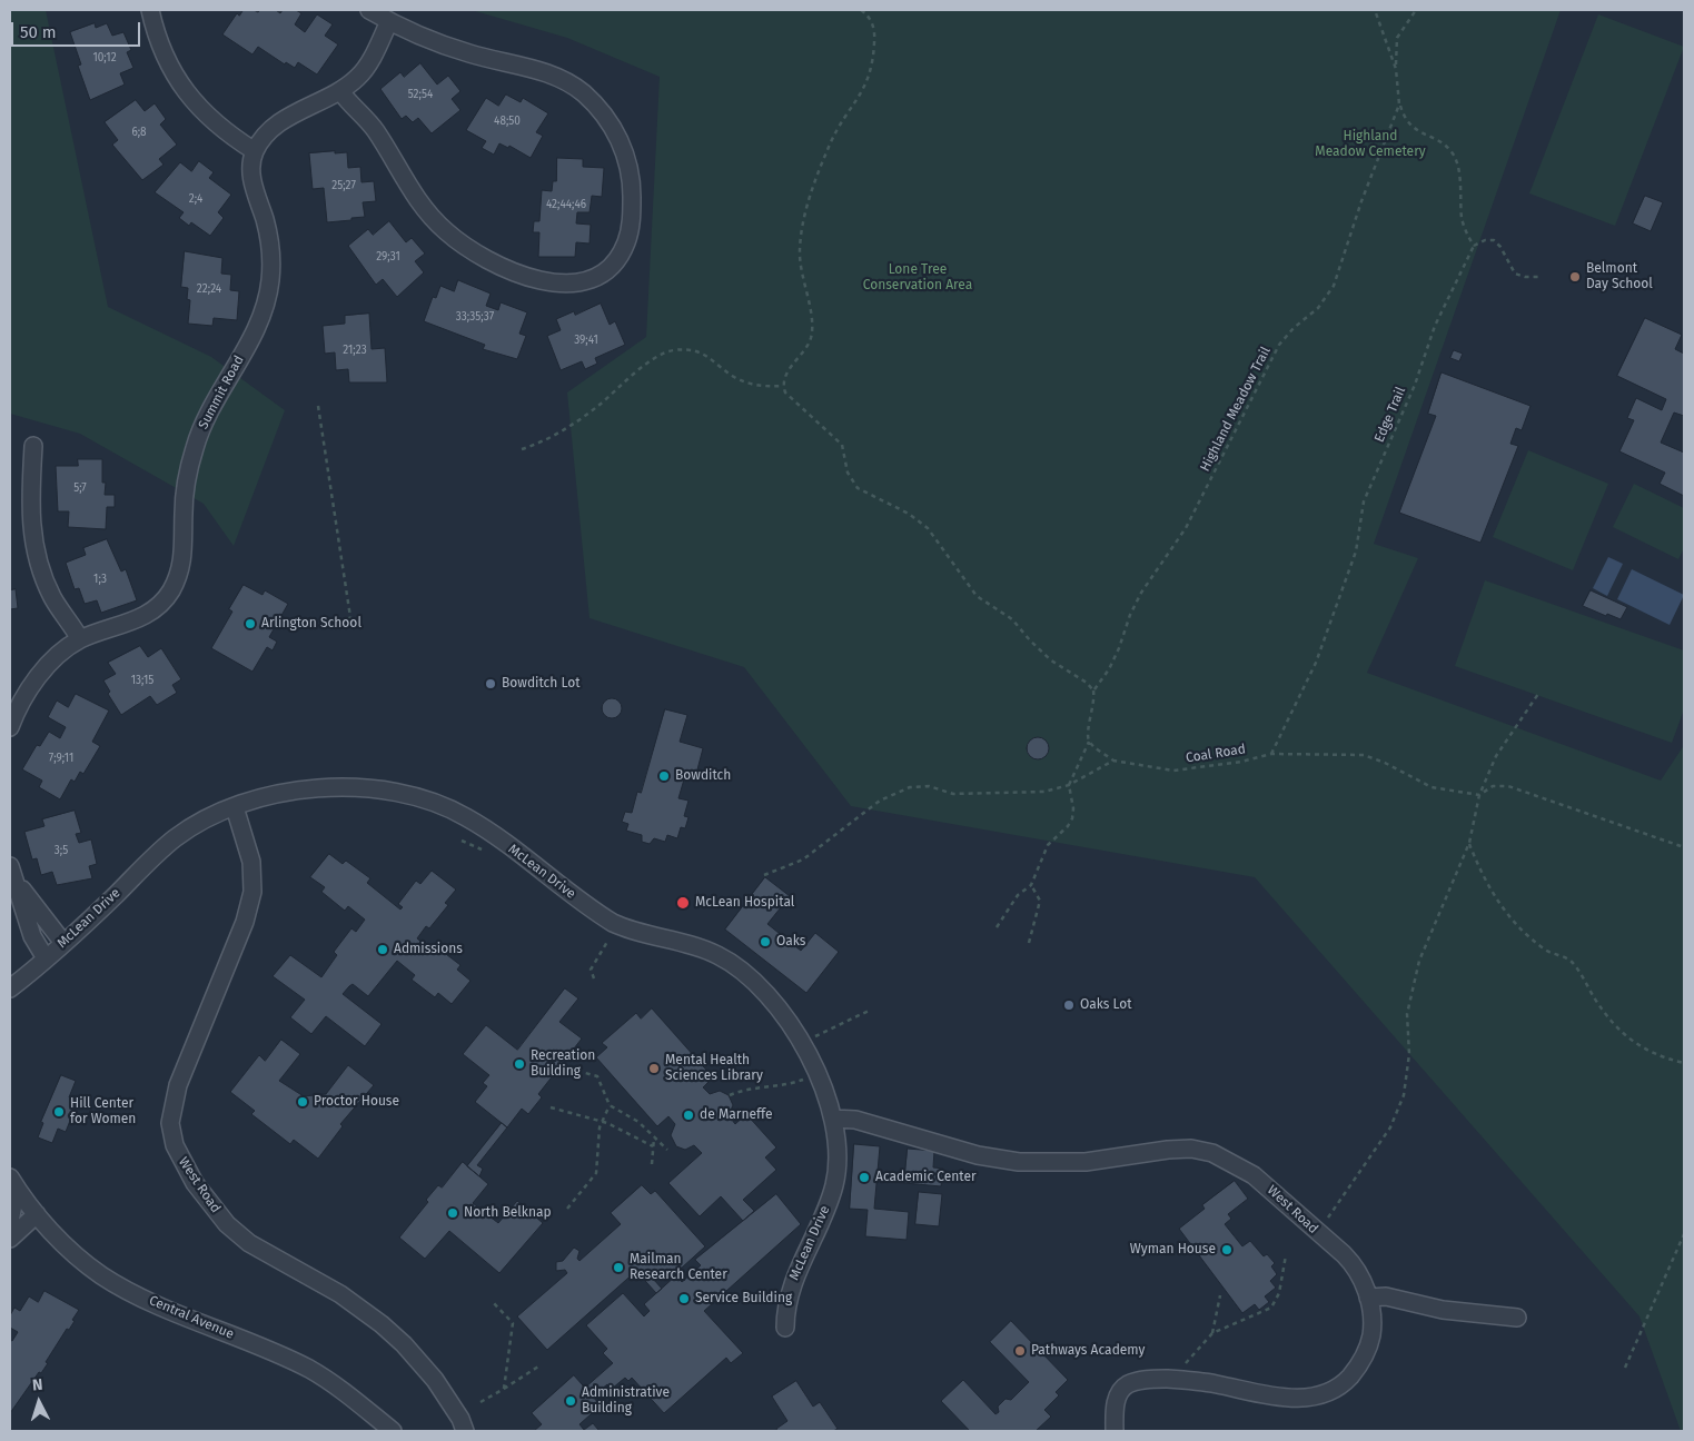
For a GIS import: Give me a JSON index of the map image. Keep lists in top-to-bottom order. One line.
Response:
{"streets":{"street":["Summit Road","McLean Drive","West Road","Central Avenue"],"path":["Highland Meadow Trail","Edge Trail","Coal Road"]},"crossings":[["Edge Trail","Coal Road"],["McLean Drive","West Road"]],"parks":["Highland Meadow Cemetery","Lone Tree Conservation Area"],"places":["Belmont Day School","Arlington School","Bowditch Lot","Bowditch","McLean Hospital","Oaks","Admissions","Oaks Lot","Recreation Building","Mental Health Sciences Library","Proctor House","Hill Center for Women","de Marneffe","Academic Center","North Belknap","Wyman House","Mailman Research Center","Service Building","Pathways Academy","Administrative Building"],"house_numbers":["10;12","52;54","48;50","6;8","25;27","2;4","42;44;46","29;31","22;24","33;35;37","39;41","21;23","5;7","1;3","13;15","7;9;11","3;5"],"scale_bar":"50 m","north":"top"}
